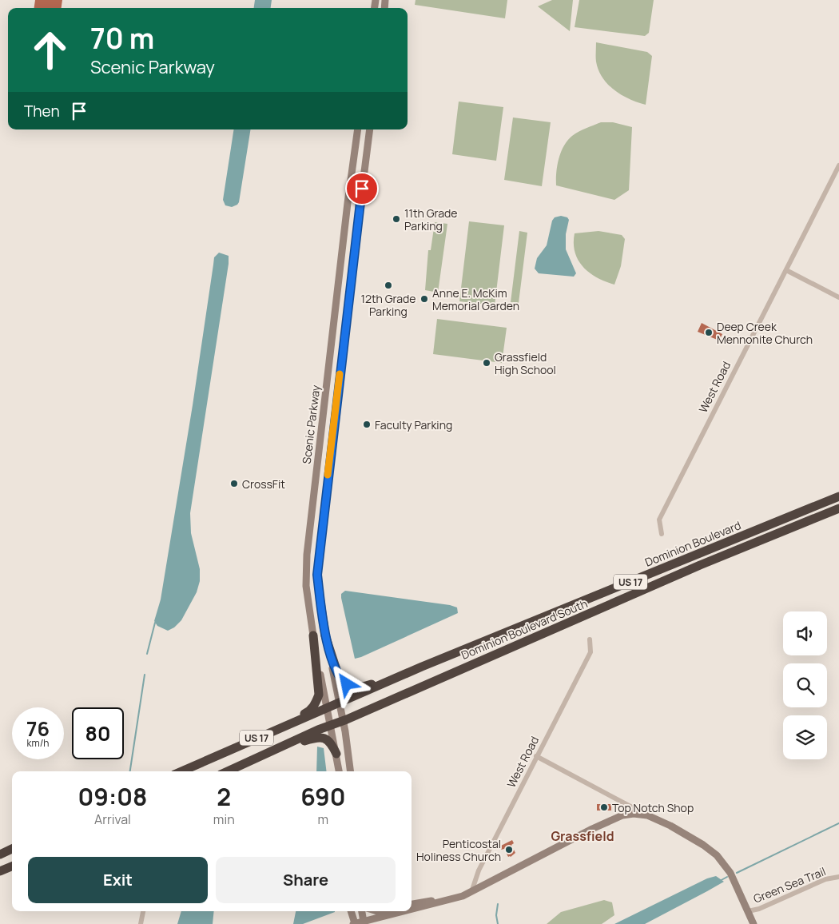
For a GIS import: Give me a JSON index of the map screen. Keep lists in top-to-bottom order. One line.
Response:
{"streets":{"highway":["Dominion Boulevard","US 17","Dominion Boulevard South"],"street":["West Road","Scenic Parkway","Green Sea Trail"]},"crossings":[["Scenic Parkway","US 17"],["Scenic Parkway","Dominion Boulevard South"],["Dominion Boulevard","US 17"]],"districts":["Grassfield"],"places":["11th Grade Parking","12th Grade Parking","Anne E. McKim Memorial Garden","Deep Creek Mennonite Church","Grassfield High School","Faculty Parking","CrossFit","Top Notch Shop","Penticostal Holiness Church"],"page":{"turn":["70 m","Scenic Parkway"],"then":"Then","speed":"76 km/h","limit":"80","eta":["09:08","Arrival","2","min","690","m"],"buttons":["Exit","Share"]}}
